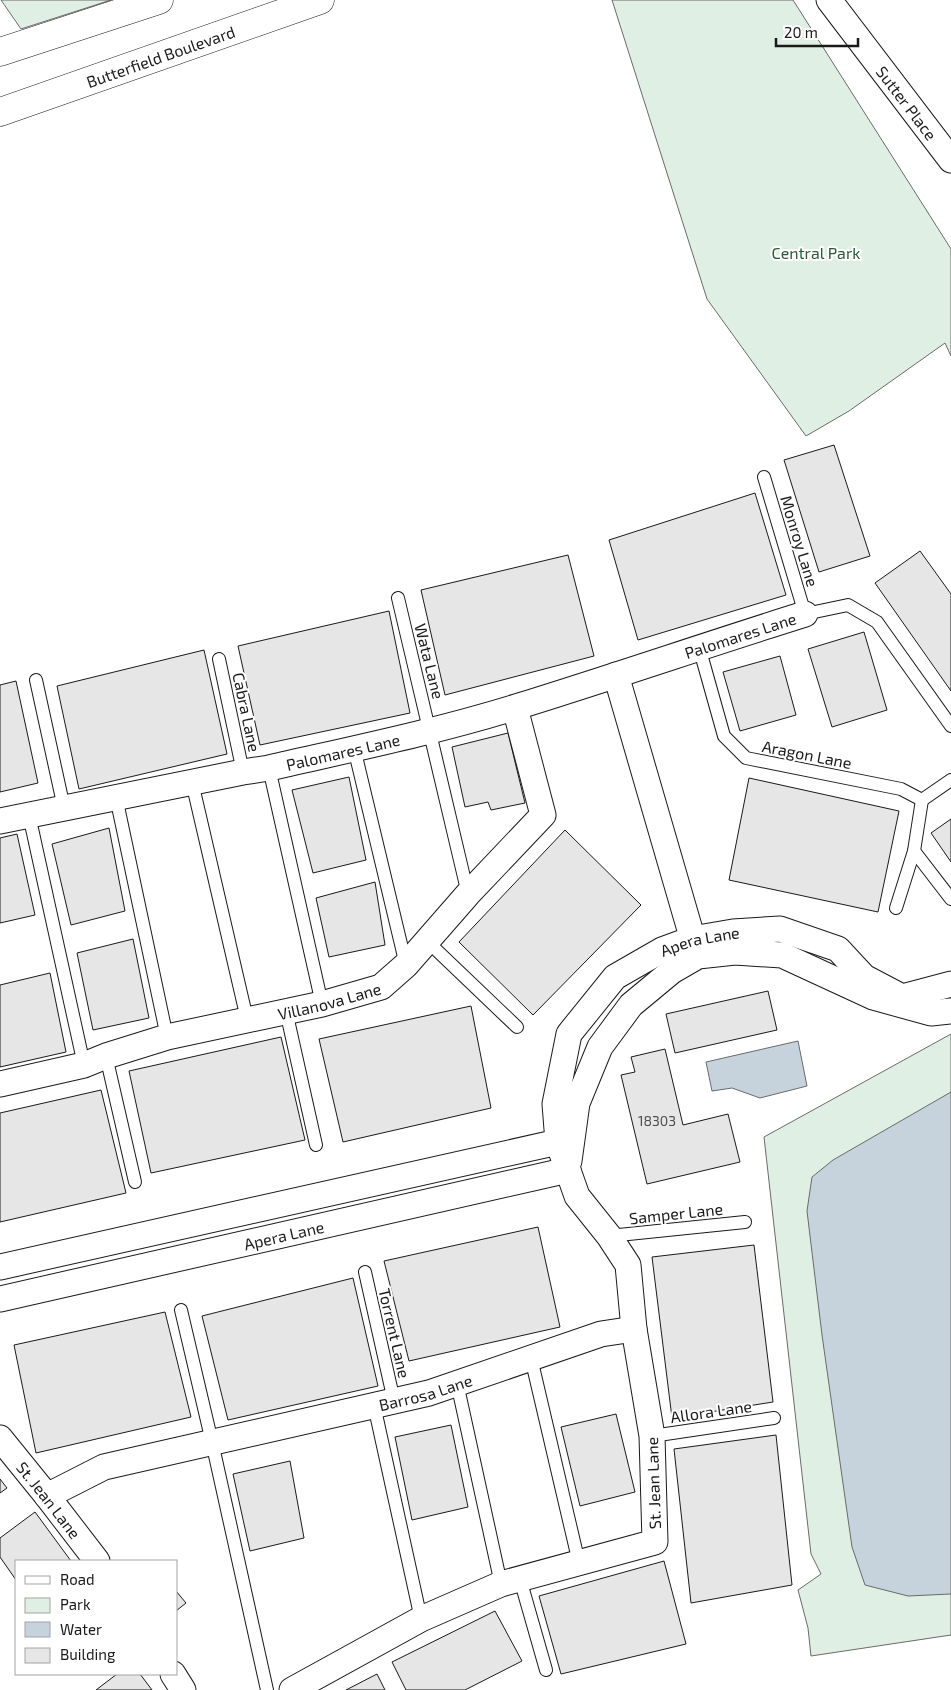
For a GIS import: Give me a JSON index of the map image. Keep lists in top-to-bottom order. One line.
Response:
{"streets":{"main road":["Butterfield Boulevard"],"street":["Sutter Place","Palomares Lane","Apera Lane","Villanova Lane","Barrosa Lane","St. Jean Lane"],"lane":["Monroy Lane","Wata Lane","Cabra Lane","Aragon Lane","Samper Lane","Torrent Lane","Allora Lane"]},"crossings":[["Monroy Lane","Palomares Lane"],["Palomares Lane","Wata Lane"],["Palomares Lane","Cabra Lane"],["Palomares Lane","Aragon Lane"],["Palomares Lane","Villanova Lane"],["Wata Lane","Villanova Lane"],["Apera Lane","St. Jean Lane"],["Samper Lane","St. Jean Lane"],["Torrent Lane","Barrosa Lane"],["Torrent Lane","St. Jean Lane"],["Barrosa Lane","St. Jean Lane"],["Allora Lane","St. Jean Lane"]],"parks":["Central Park"],"house_numbers":["18303"],"legend":["Road","Park","Water","Building"],"scale_bar":"20 m"}
